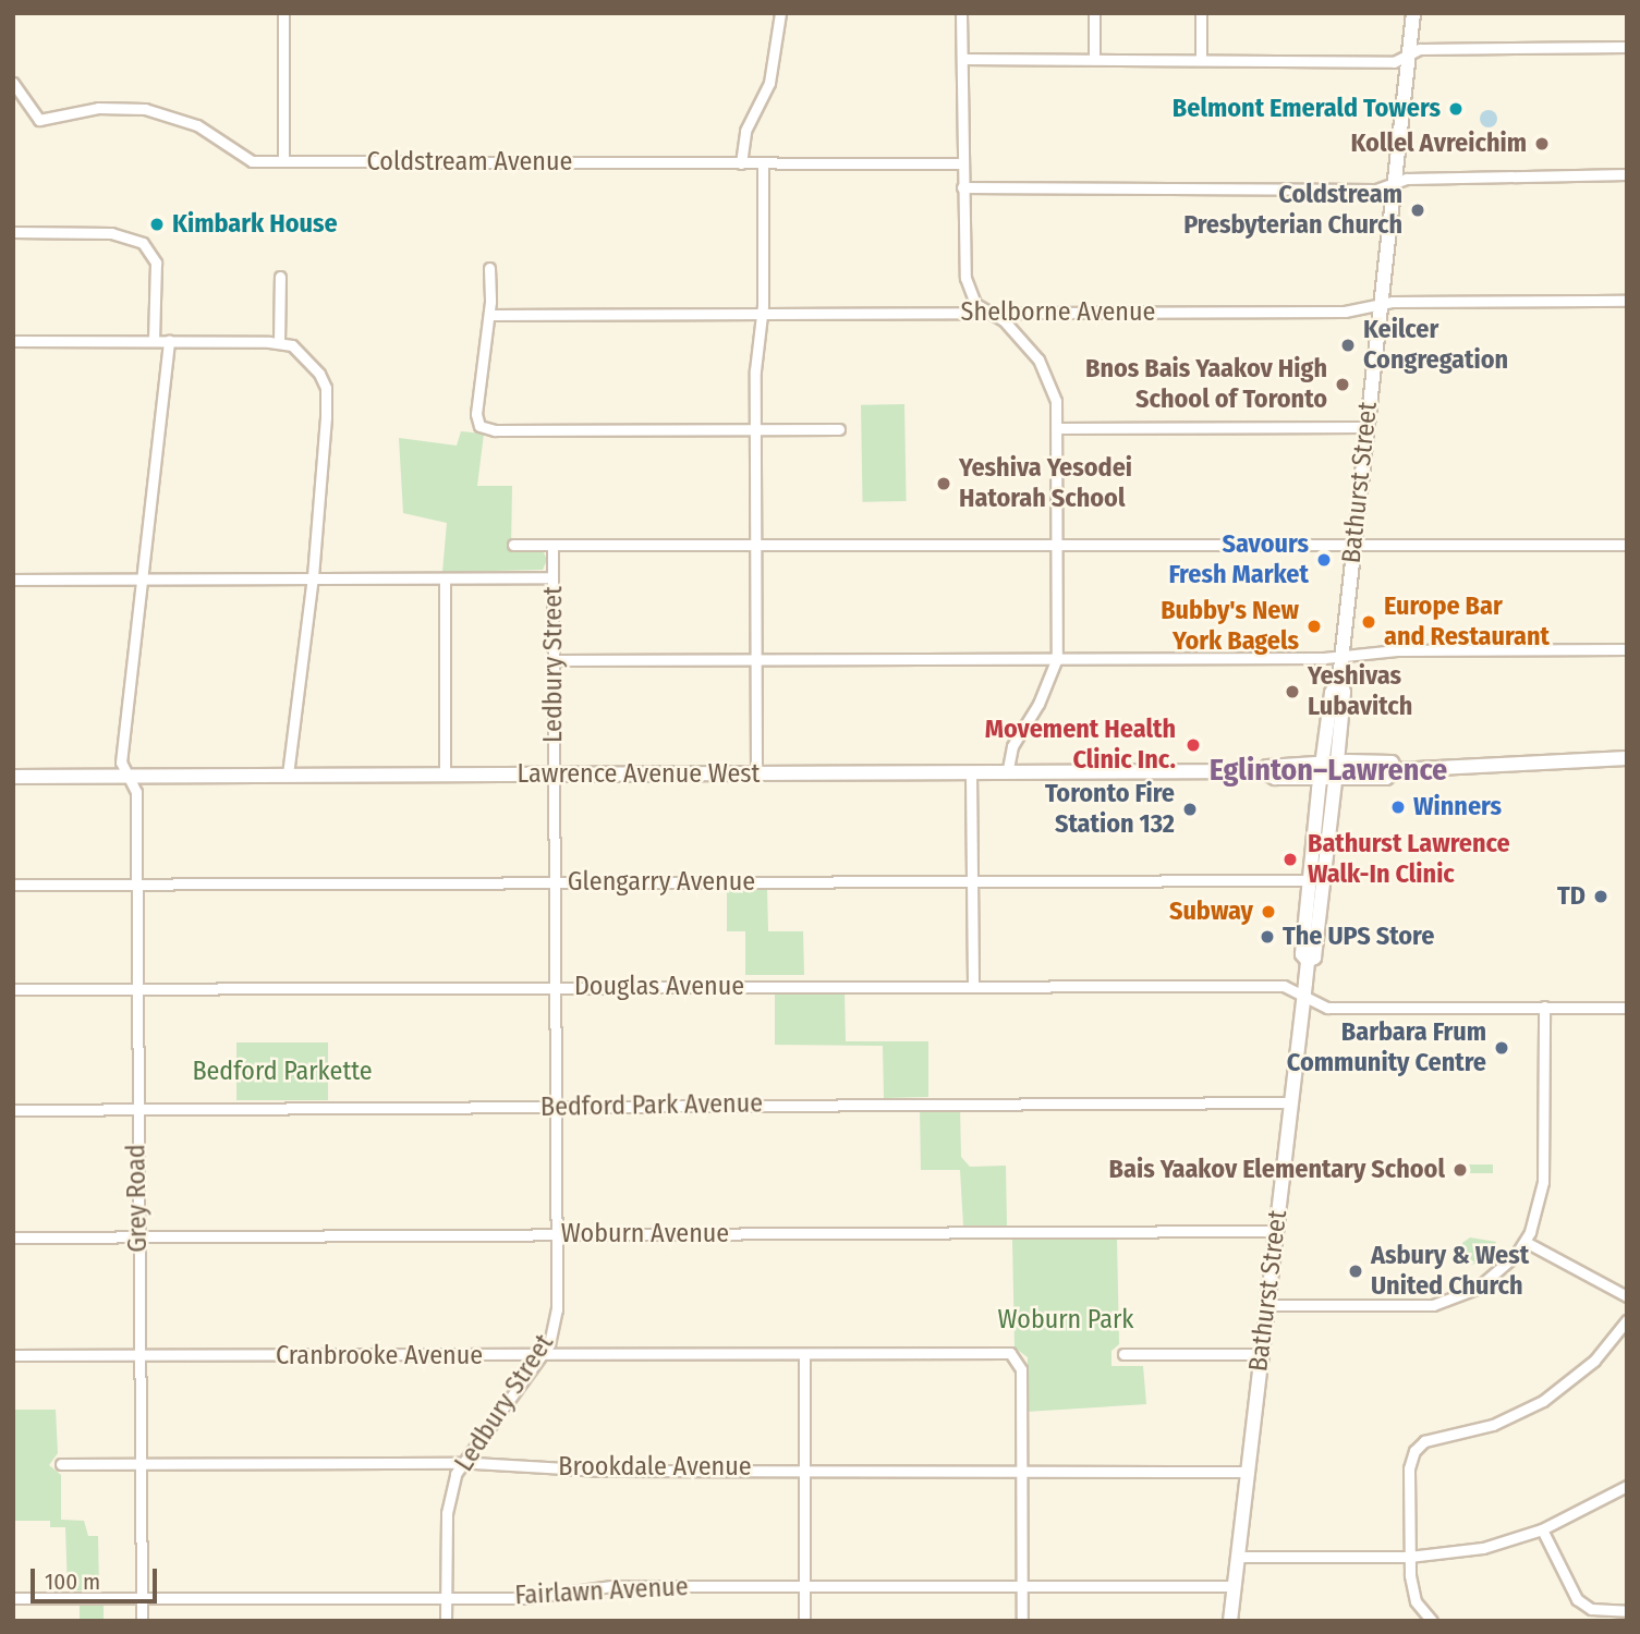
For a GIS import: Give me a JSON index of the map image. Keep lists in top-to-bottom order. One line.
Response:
{"streets":{"main road":["Bathurst Street","Lawrence Avenue West"],"street":["Coldstream Avenue","Shelborne Avenue","Ledbury Street","Glengarry Avenue","Douglas Avenue","Bedford Park Avenue","Grey Road","Woburn Avenue","Cranbrooke Avenue","Brookdale Avenue","Fairlawn Avenue"]},"crossings":[["Shelborne Avenue","Bathurst Street"],["Bathurst Street","Lawrence Avenue West"],["Bathurst Street","Glengarry Avenue"],["Bathurst Street","Douglas Avenue"],["Bathurst Street","Bedford Park Avenue"],["Bathurst Street","Woburn Avenue"],["Bathurst Street","Brookdale Avenue"],["Bathurst Street","Fairlawn Avenue"],["Ledbury Street","Lawrence Avenue West"],["Ledbury Street","Glengarry Avenue"],["Ledbury Street","Douglas Avenue"],["Ledbury Street","Bedford Park Avenue"],["Ledbury Street","Woburn Avenue"],["Ledbury Street","Cranbrooke Avenue"],["Ledbury Street","Brookdale Avenue"],["Ledbury Street","Fairlawn Avenue"],["Lawrence Avenue West","Grey Road"],["Glengarry Avenue","Grey Road"],["Douglas Avenue","Grey Road"],["Bedford Park Avenue","Grey Road"],["Grey Road","Woburn Avenue"],["Grey Road","Cranbrooke Avenue"],["Grey Road","Brookdale Avenue"],["Grey Road","Fairlawn Avenue"],["Cranbrooke Avenue","Brookdale Avenue"]],"districts":["Eglinton–Lawrence"],"parks":["Bedford Parkette","Woburn Park"],"places":["Belmont Emerald Towers","Kollel Avreichim","Coldstream Presbyterian Church","Kimbark House","Keilcer Congregation","Bnos Bais Yaakov High School of Toronto","Yeshiva Yesodei Hatorah School","Savours Fresh Market","Europe Bar and Restaurant","Bubby's New York Bagels","Yeshivas Lubavitch","Movement Health Clinic Inc.","Winners","Toronto Fire Station 132","Bathurst Lawrence Walk-In Clinic","TD","Subway","The UPS Store","Barbara Frum Community Centre","Bais Yaakov Elementary School","Asbury & West United Church"],"scale_bar":"100 m"}
